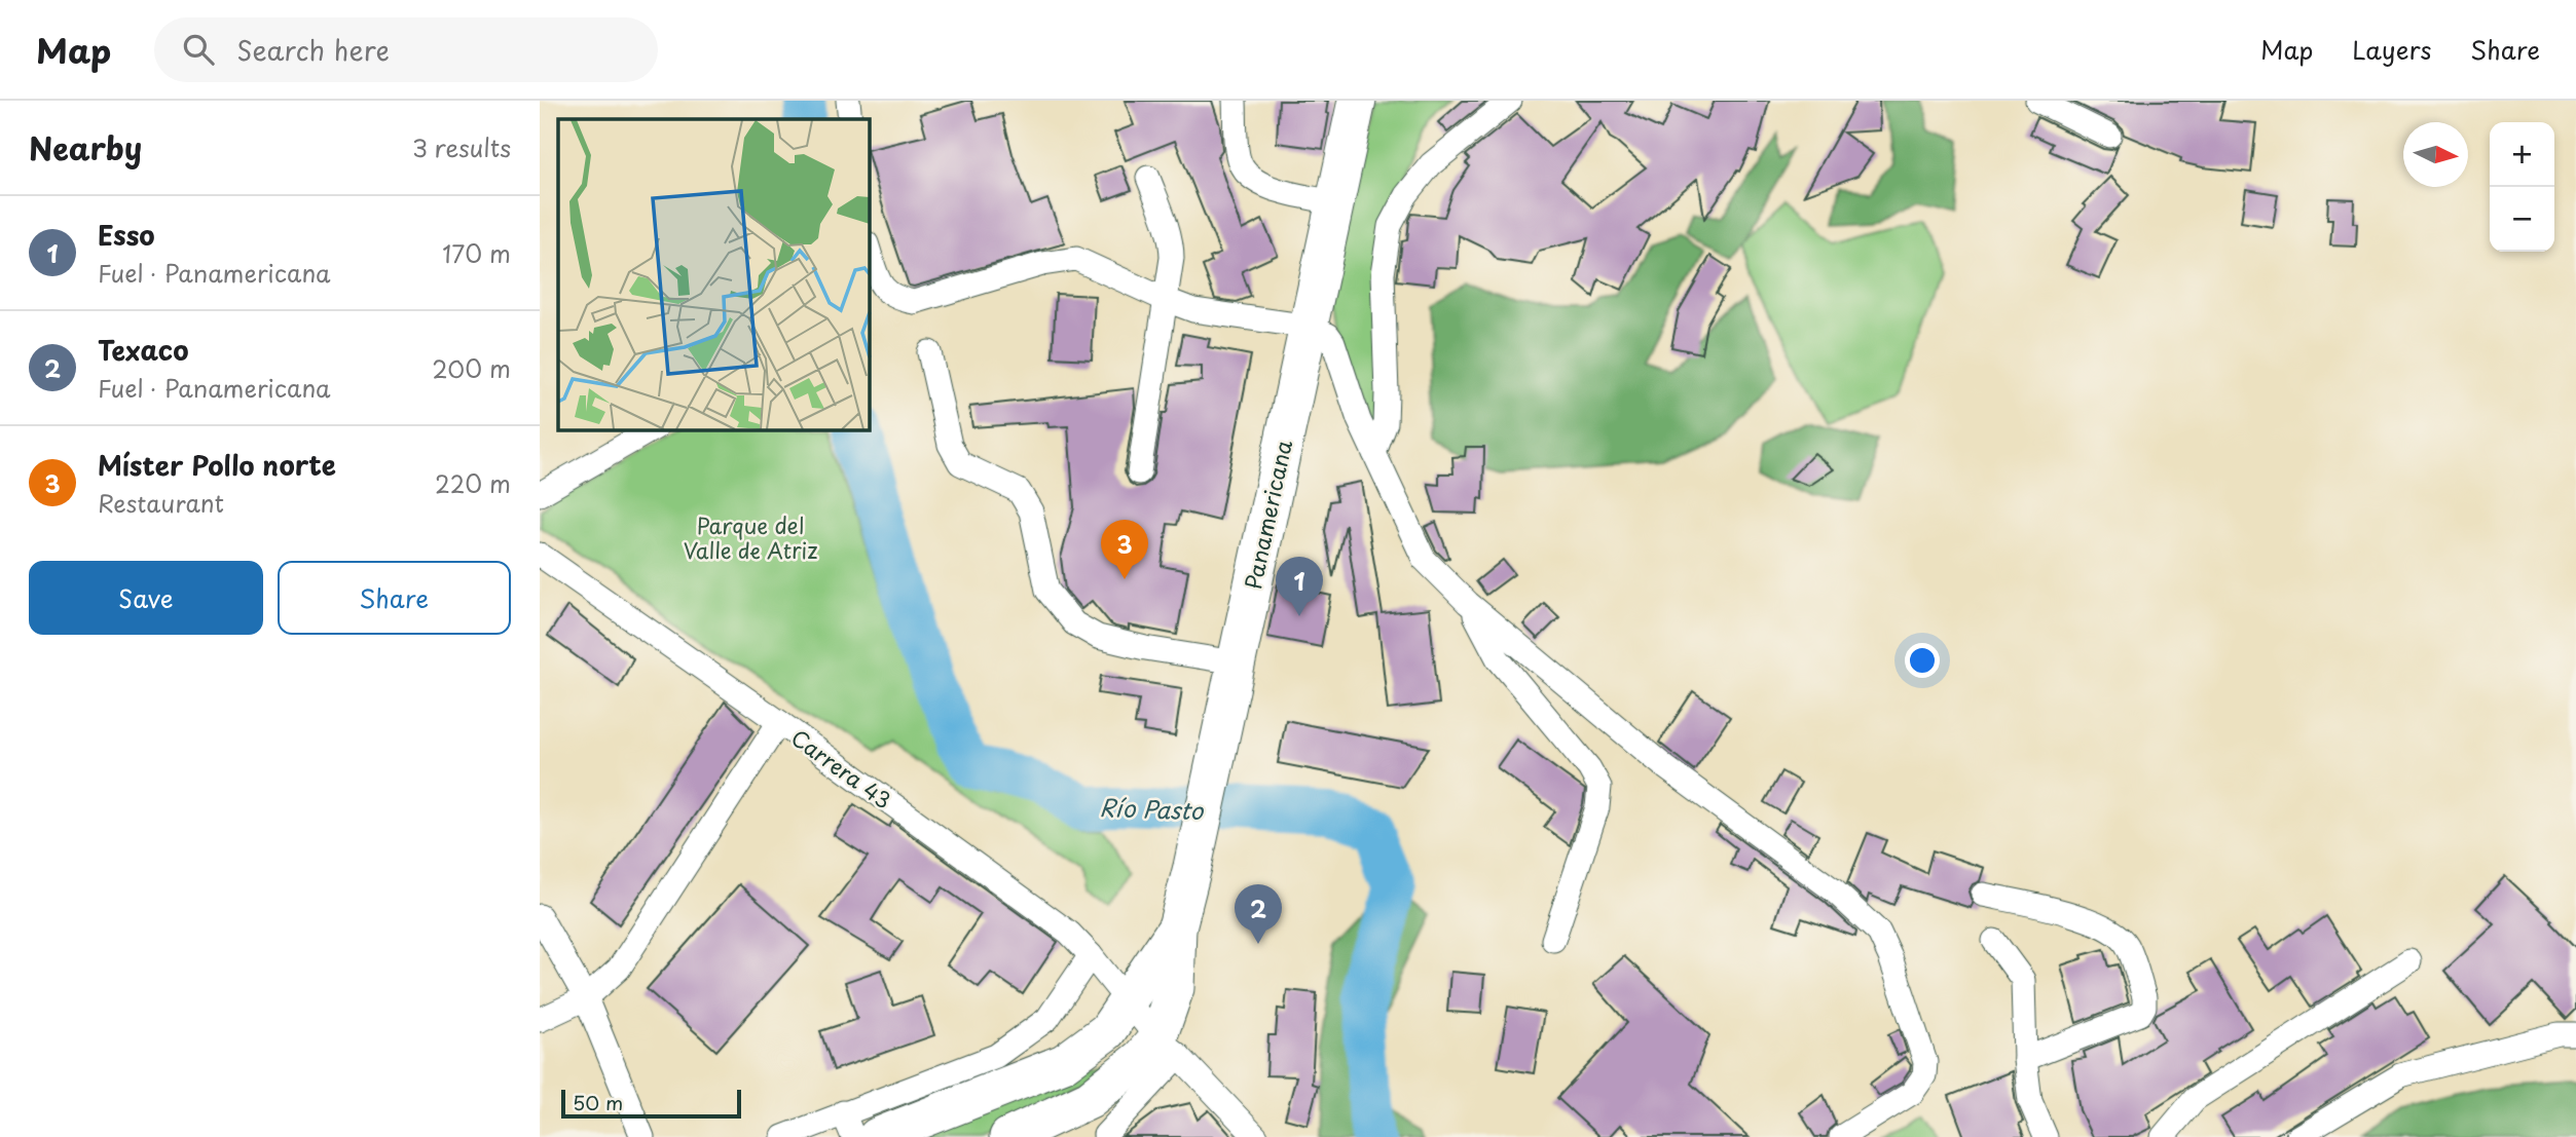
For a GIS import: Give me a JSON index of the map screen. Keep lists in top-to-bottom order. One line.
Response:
{"streets":{"main road":["Panamericana"],"street":["Carrera 43"]},"crossings":[["Panamericana","Carrera 43"]],"water":["Río Pasto"],"parks":["Parque del Valle de Atriz"],"scale_bar":"50 m","north":"right","page":{"header":"Map","search":"Search here","nav":["Map","Layers","Share"],"heading":["Nearby","3 results"],"map_buttons":["+","−"],"list":[{"mark":"1","name":"Esso","note":"Fuel · Panamericana","value":"170 m"},{"mark":"2","name":"Texaco","note":"Fuel · Panamericana","value":"200 m"},{"mark":"3","name":"Míster Pollo norte","note":"Restaurant","value":"220 m"}],"pins":["3","1","2"],"buttons":["Save","Share"],"scale":"50 m"}}
